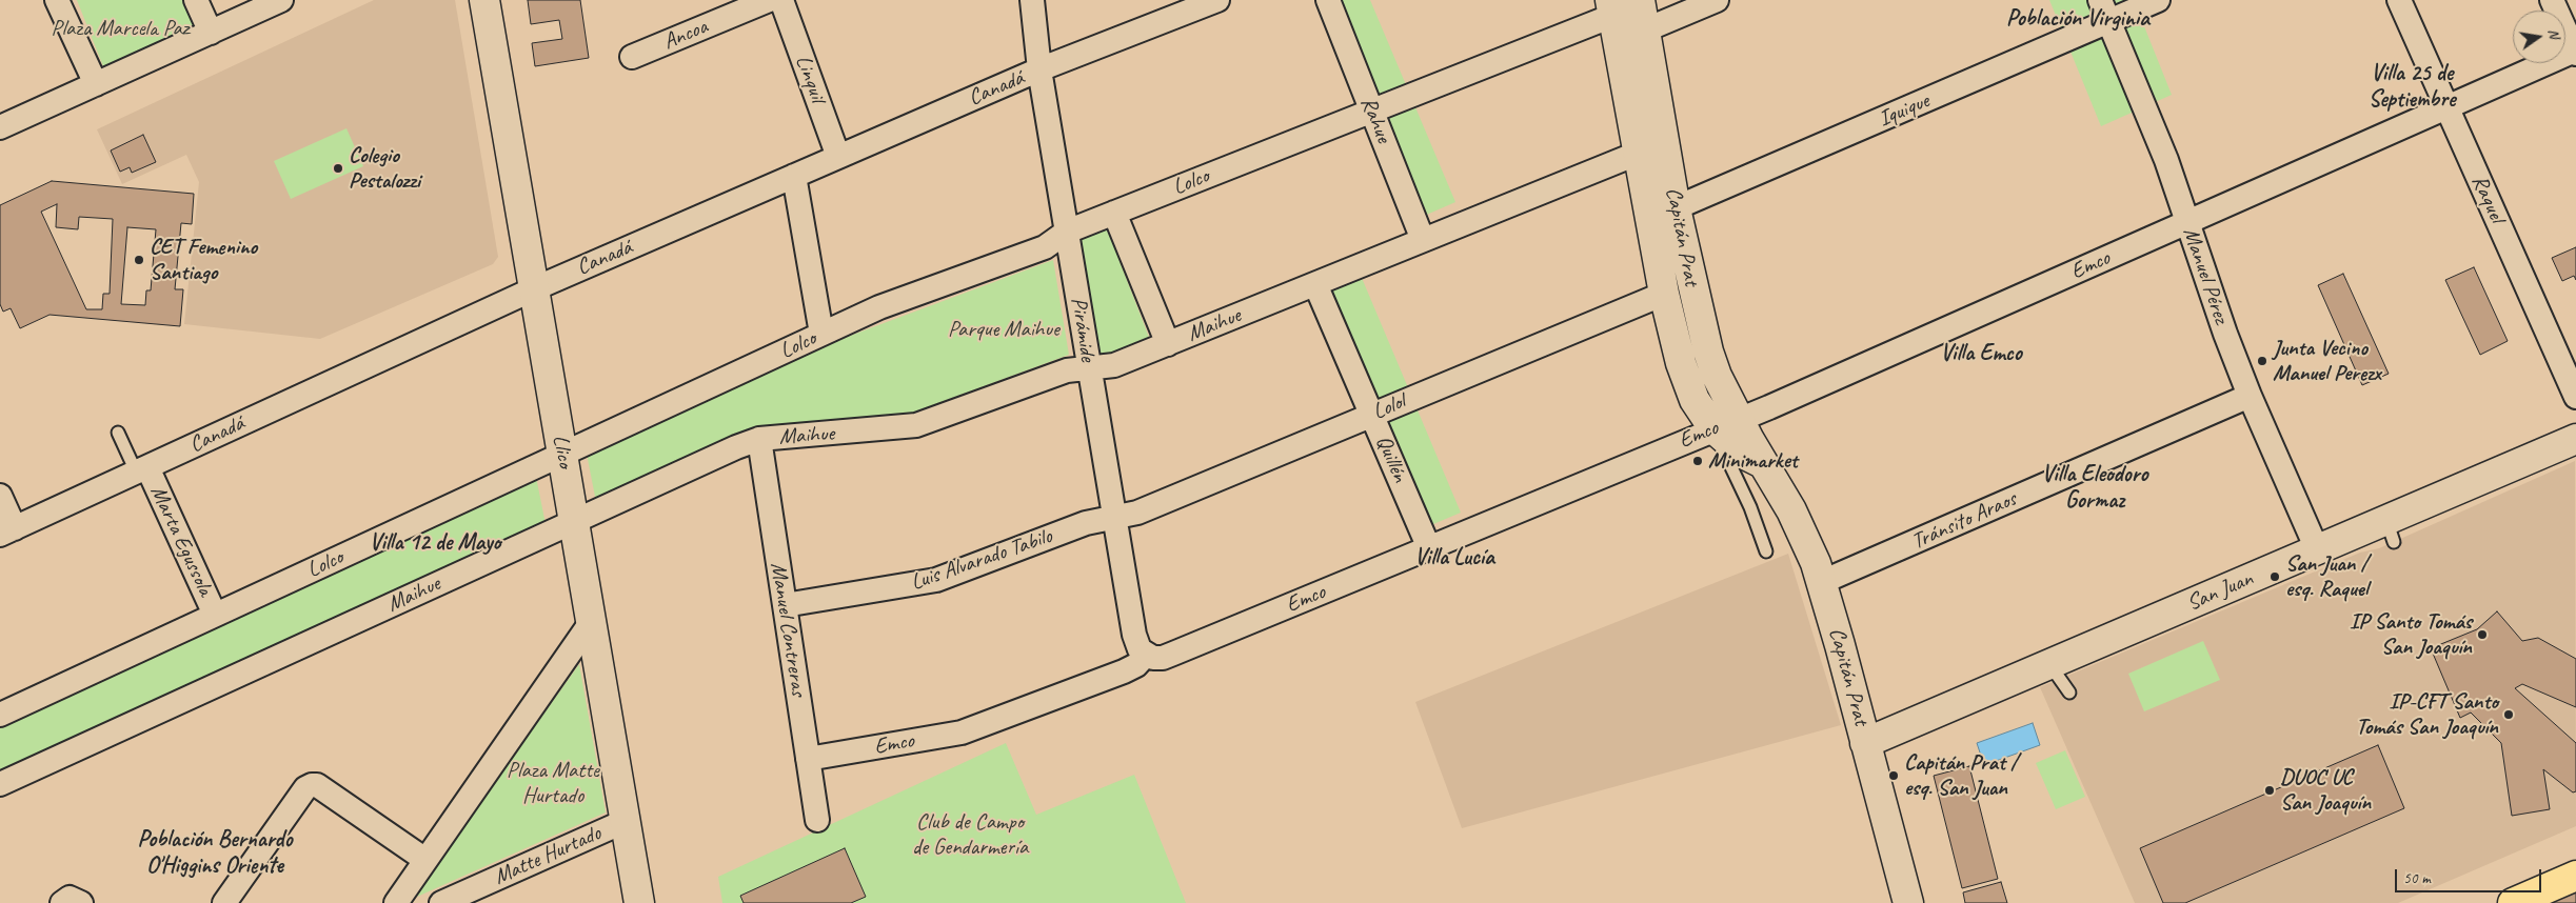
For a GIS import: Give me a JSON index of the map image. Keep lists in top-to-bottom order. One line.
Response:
{"streets":{"street":["Ancoa","Linquil","Canadá","Iquique","Rahue","Lolco","Raquel","Capitán Prat","Emco","Manuel Pérez","Maihue","Pirámide","Lolol","Llico","Quillén","Tránsito Araos","Marta Egussola","Luis Alvarado Tabilo","San Juan","Manuel Contreras","Matte Hurtado"]},"crossings":[["Linquil","Canadá"],["Canadá","Pirámide"],["Canadá","Llico"],["Canadá","Marta Egussola"],["Iquique","Capitán Prat"],["Iquique","Manuel Pérez"],["Rahue","Lolco"],["Rahue","Maihue"],["Lolco","Capitán Prat"],["Lolco","Pirámide"],["Lolco","Llico"],["Lolco","Marta Egussola"],["Raquel","Emco"],["Capitán Prat","Emco"],["Capitán Prat","Maihue"],["Capitán Prat","Lolol"],["Capitán Prat","Tránsito Araos"],["Capitán Prat","San Juan"],["Emco","Manuel Pérez"],["Emco","Pirámide"],["Emco","Quillén"],["Emco","Manuel Contreras"],["Manuel Pérez","Tránsito Araos"],["Manuel Pérez","San Juan"],["Maihue","Pirámide"],["Maihue","Llico"],["Maihue","Quillén"],["Maihue","Manuel Contreras"],["Pirámide","Lolol"],["Pirámide","Luis Alvarado Tabilo"],["Lolol","Quillén"],["Lolol","Luis Alvarado Tabilo"],["Llico","Matte Hurtado"],["Luis Alvarado Tabilo","Manuel Contreras"]],"districts":["Población Virginia","Villa 25 de Septiembre","Villa Emco","Villa Eleodoro Gormaz","Villa 12 de Mayo","Villa Lucía","Población Bernardo O'Higgins Oriente"],"parks":["Plaza Marcela Paz","Parque Maihue","Plaza Matte Hurtado","Club de Campo de Gendarmería"],"places":["Colegio Pestalozzi","CET Femenino Santiago","Junta Vecino Manuel Perezx","Minimarket","San Juan / esq. Raquel","IP Santo Tomás San Joaquín","IP-CFT Santo Tomás San Joaquín","Capitán Prat / esq. San Juan","DUOC UC San Joaquín"],"scale_bar":"50 m","north":"right"}
